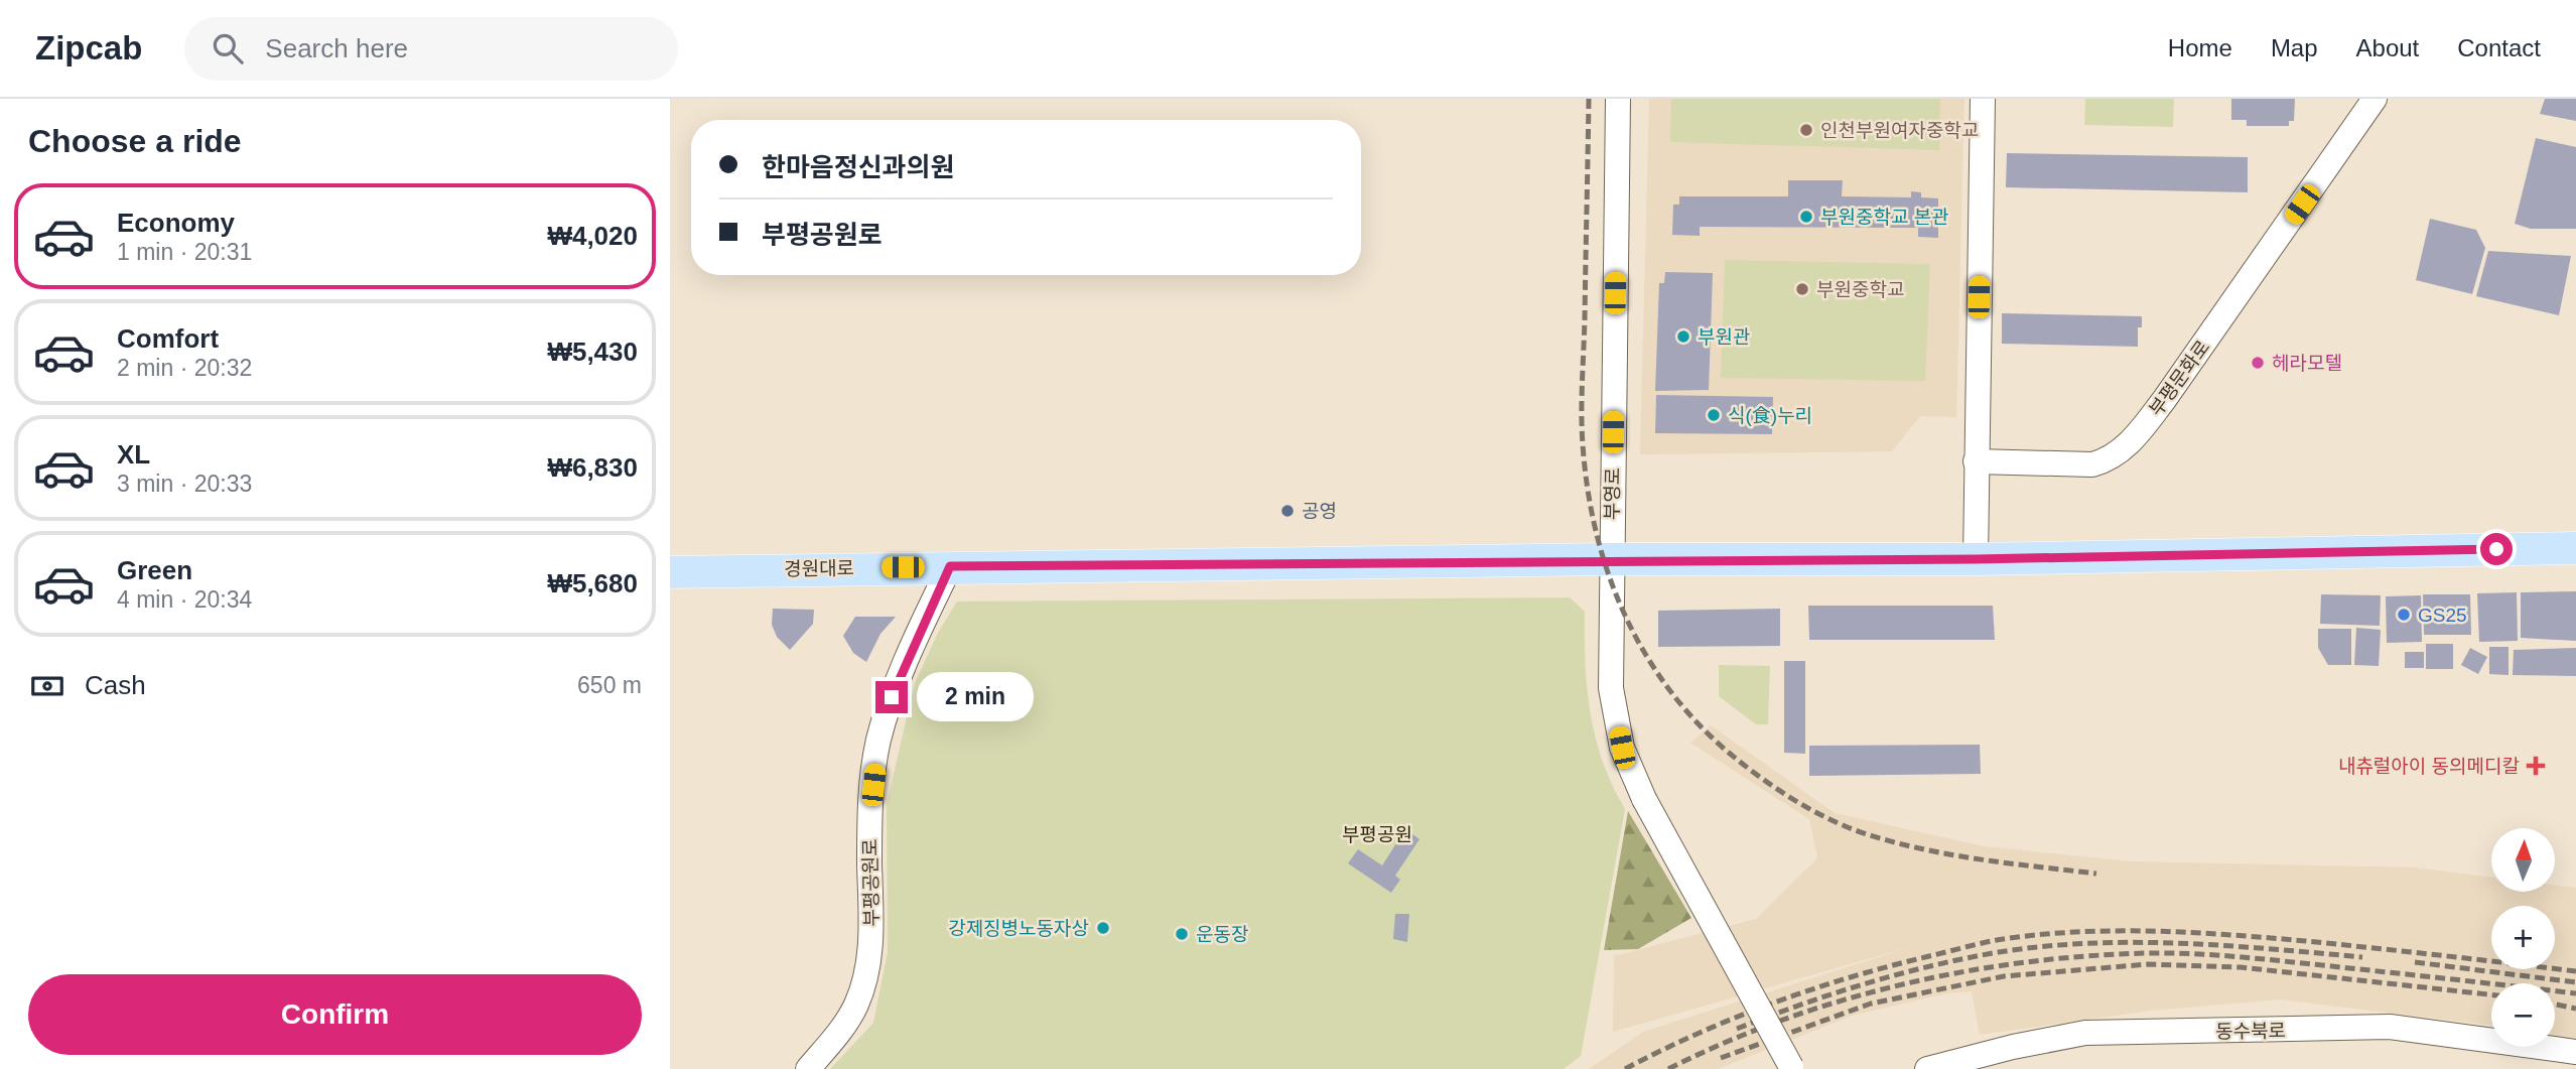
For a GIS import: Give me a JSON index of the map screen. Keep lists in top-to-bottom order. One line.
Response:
{"streets":{"main road":["경원대로"],"street":["부평문화로","부영로","부평공원로","동수북로"]},"crossings":[["부영로","경원대로"],["경원대로","부평공원로"]],"parks":["부평공원"],"places":{"other":["인천부원여자중학교","부원중학교 본관","부원중학교","부원관","헤라모텔","식(食)누리","공영","GS25","강제징병노동자상","운동장"],"health":["내츄럴아이 동의메디칼"]},"north":"top","page":{"header":"Zipcab","search":"Search here","nav":["Home","Map","About","Contact"],"heading":"Choose a ride","banner":["한마음정신과의원","부평공원로"],"list":[{"name":"Economy","note":"1 min · 20:31","value":"₩4,020"},{"name":"Comfort","note":"2 min · 20:32","value":"₩5,430"},{"name":"XL","note":"3 min · 20:33","value":"₩6,830"},{"name":"Green","note":"4 min · 20:34","value":"₩5,680"}],"pay":["Cash","650 m"],"bubble":"2 min","map_buttons":["+","−"],"buttons":"Confirm"}}
